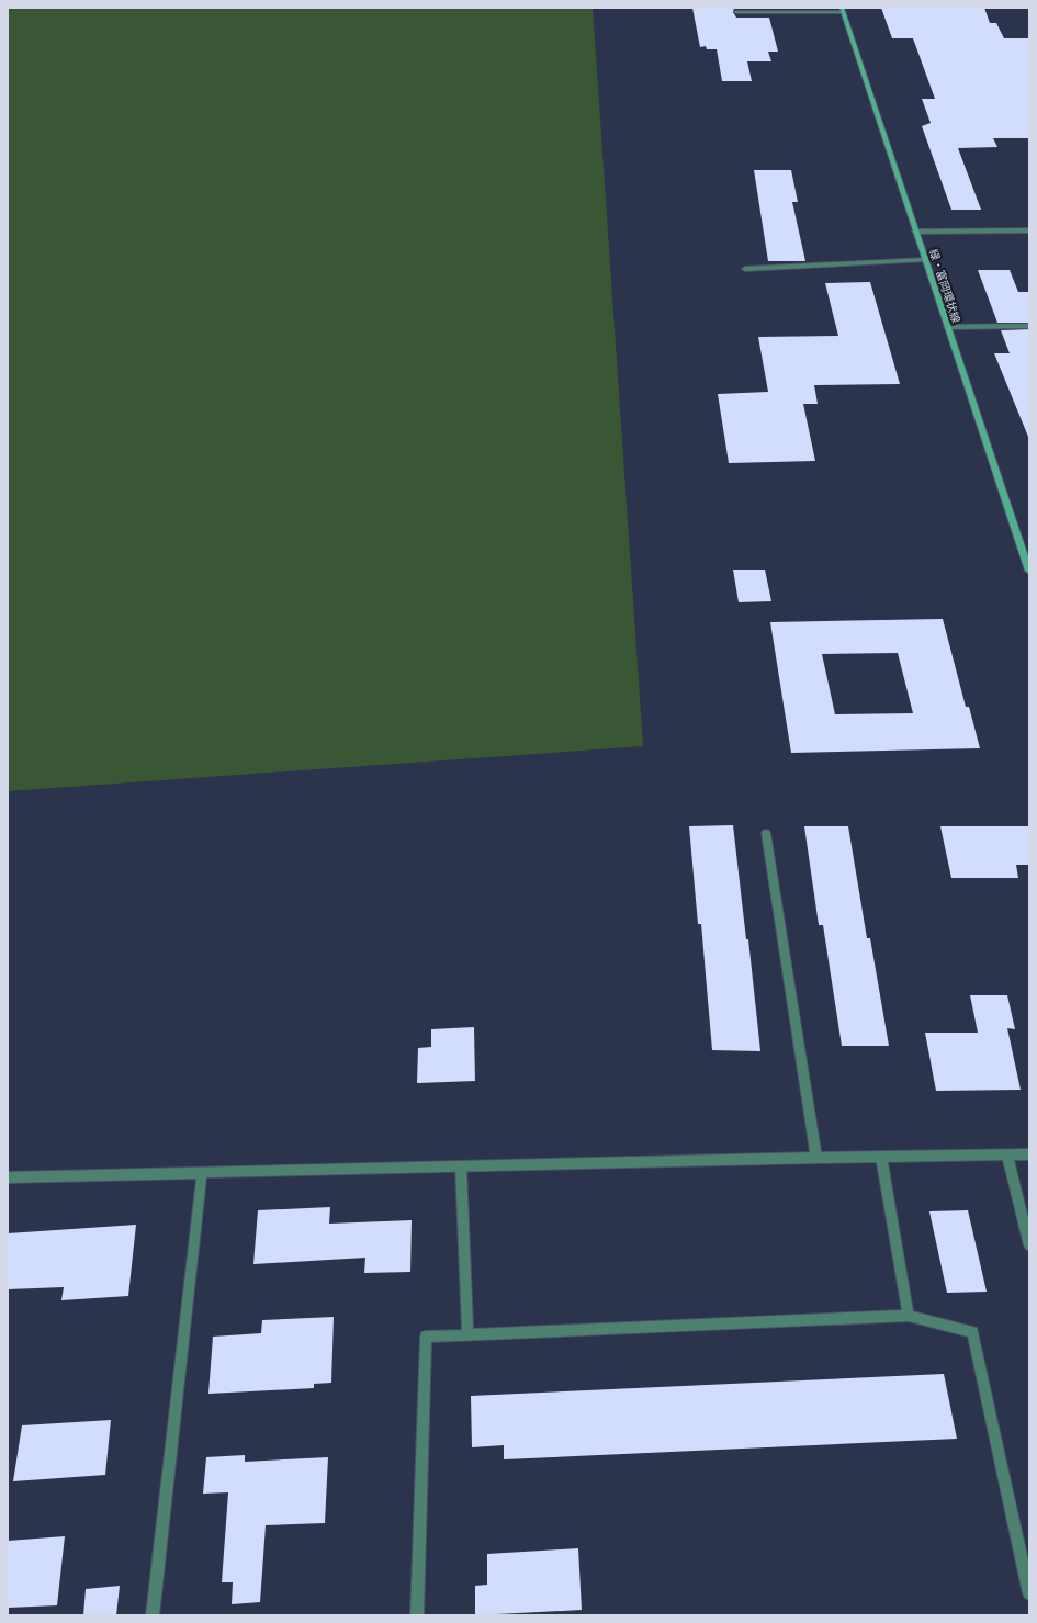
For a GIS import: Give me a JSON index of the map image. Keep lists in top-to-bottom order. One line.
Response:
{"streets":{"street":["緑・富岡環状線"]}}
